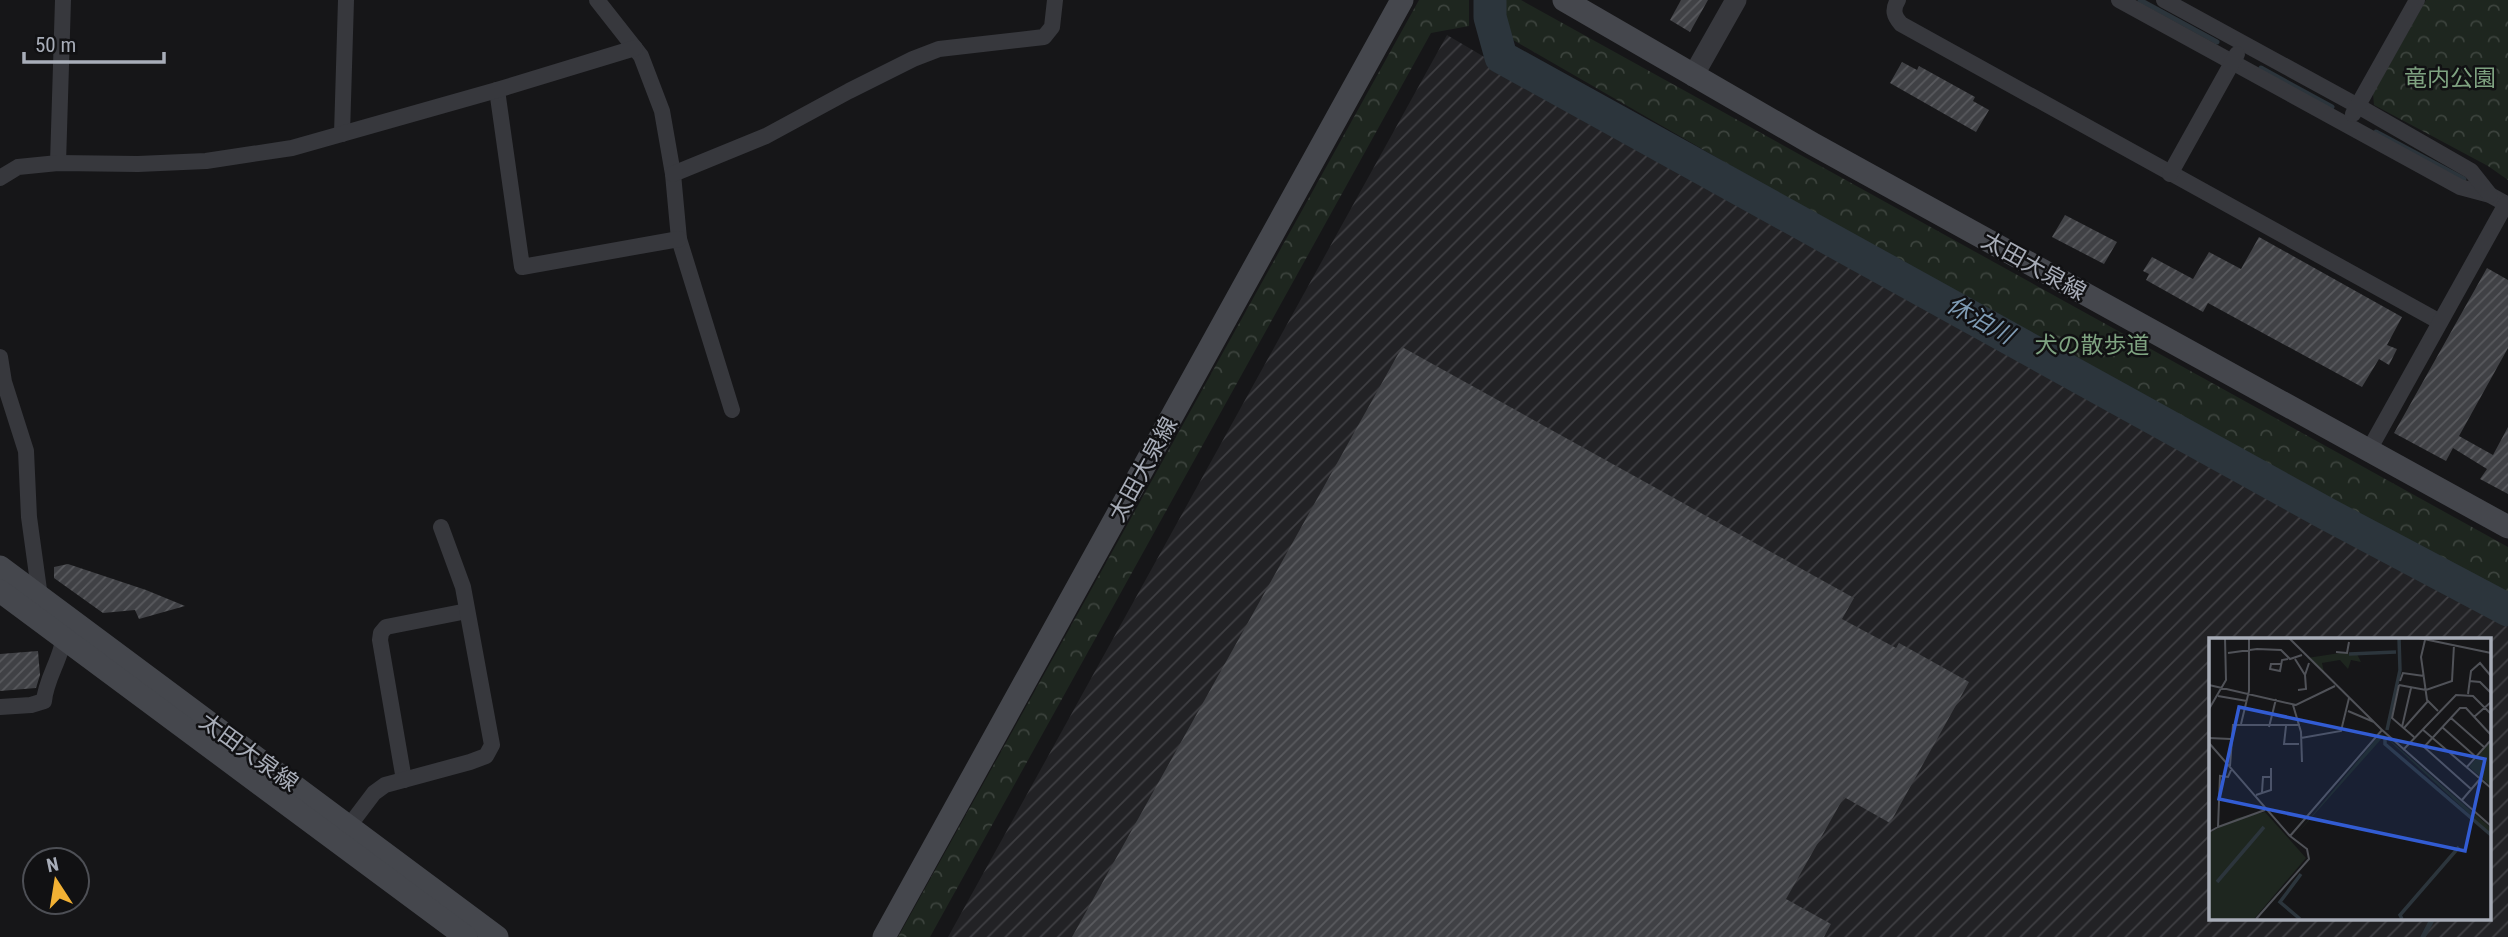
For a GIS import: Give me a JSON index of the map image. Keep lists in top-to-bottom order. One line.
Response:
{"streets":{"main road":["太田大泉線"]},"water":["休泊川"],"parks":["竜内公園","犬の散歩道"],"scale_bar":"50 m","north":"top"}
